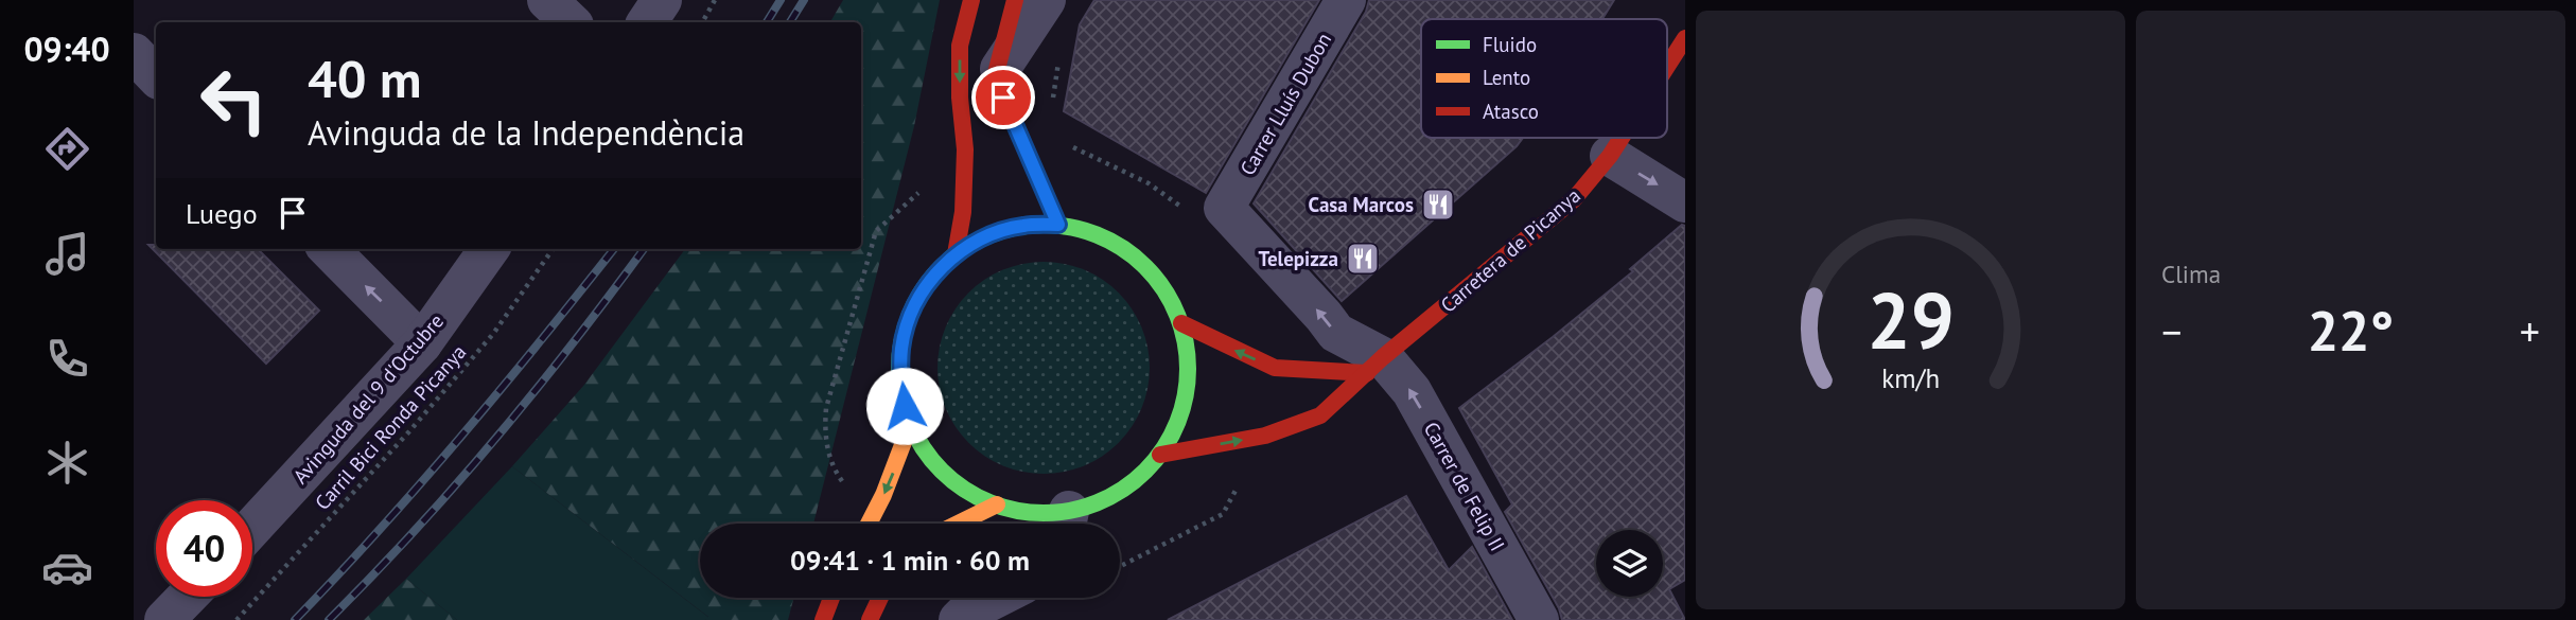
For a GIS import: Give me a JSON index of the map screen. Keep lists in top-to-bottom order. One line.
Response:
{"streets":{"street":["Carrer Lluís Dubon","Carretera de Picanya","Avinguda del 9 d'Octubre","Carrer de Felip II"],"path":["Carril Bici Ronda Picanya"]},"crossings":[["Carrer Lluís Dubon","Carretera de Picanya"],["Carrer Lluís Dubon","Carrer de Felip II"],["Carretera de Picanya","Carrer de Felip II"]],"one_way":["Carretera de Picanya","Carrer de Felip II"],"places":{"restaurant":["Casa Marcos","Telepizza"]},"legend":["Fluido","Lento","Atasco"],"page":{"tabs":"09:40","tile":"Clima","turn":["40 m","Avinguda de la Independència"],"then":"Luego","heat":["−","22°","+"],"limit":"40","trip":"09:41 · 1 min · 60 m","gauge":["29","km/h"]}}
